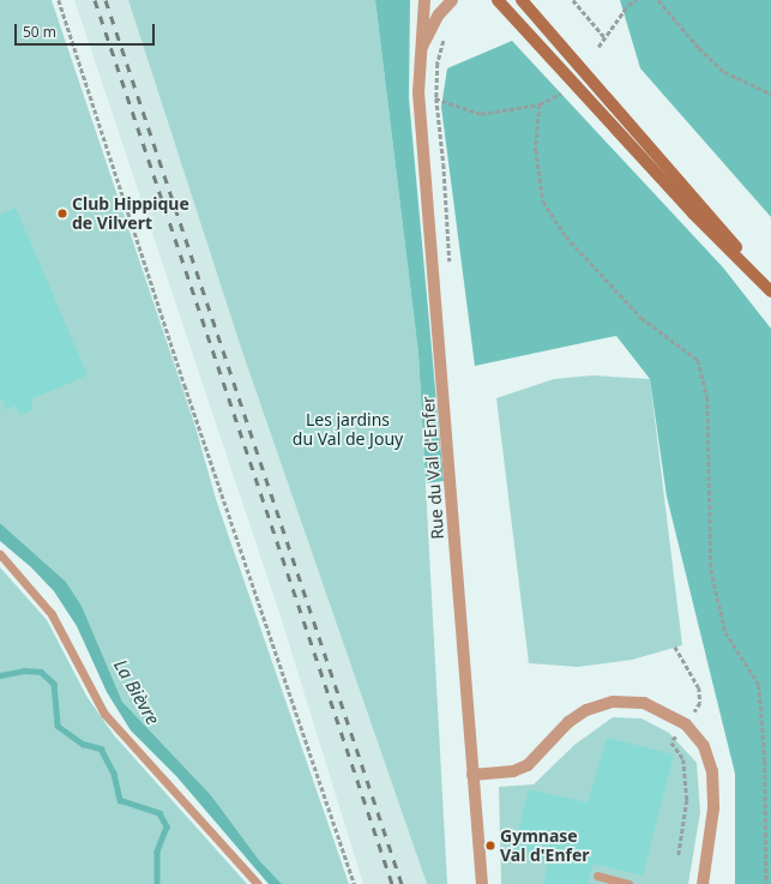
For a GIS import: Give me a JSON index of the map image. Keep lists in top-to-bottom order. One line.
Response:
{"streets":{"street":["Rue du Val d'Enfer"]},"water":["La Bièvre"],"parks":["Les jardins du Val de Jouy"],"places":["Club Hippique de Vilvert","Gymnase Val d'Enfer"],"scale_bar":"50 m"}
